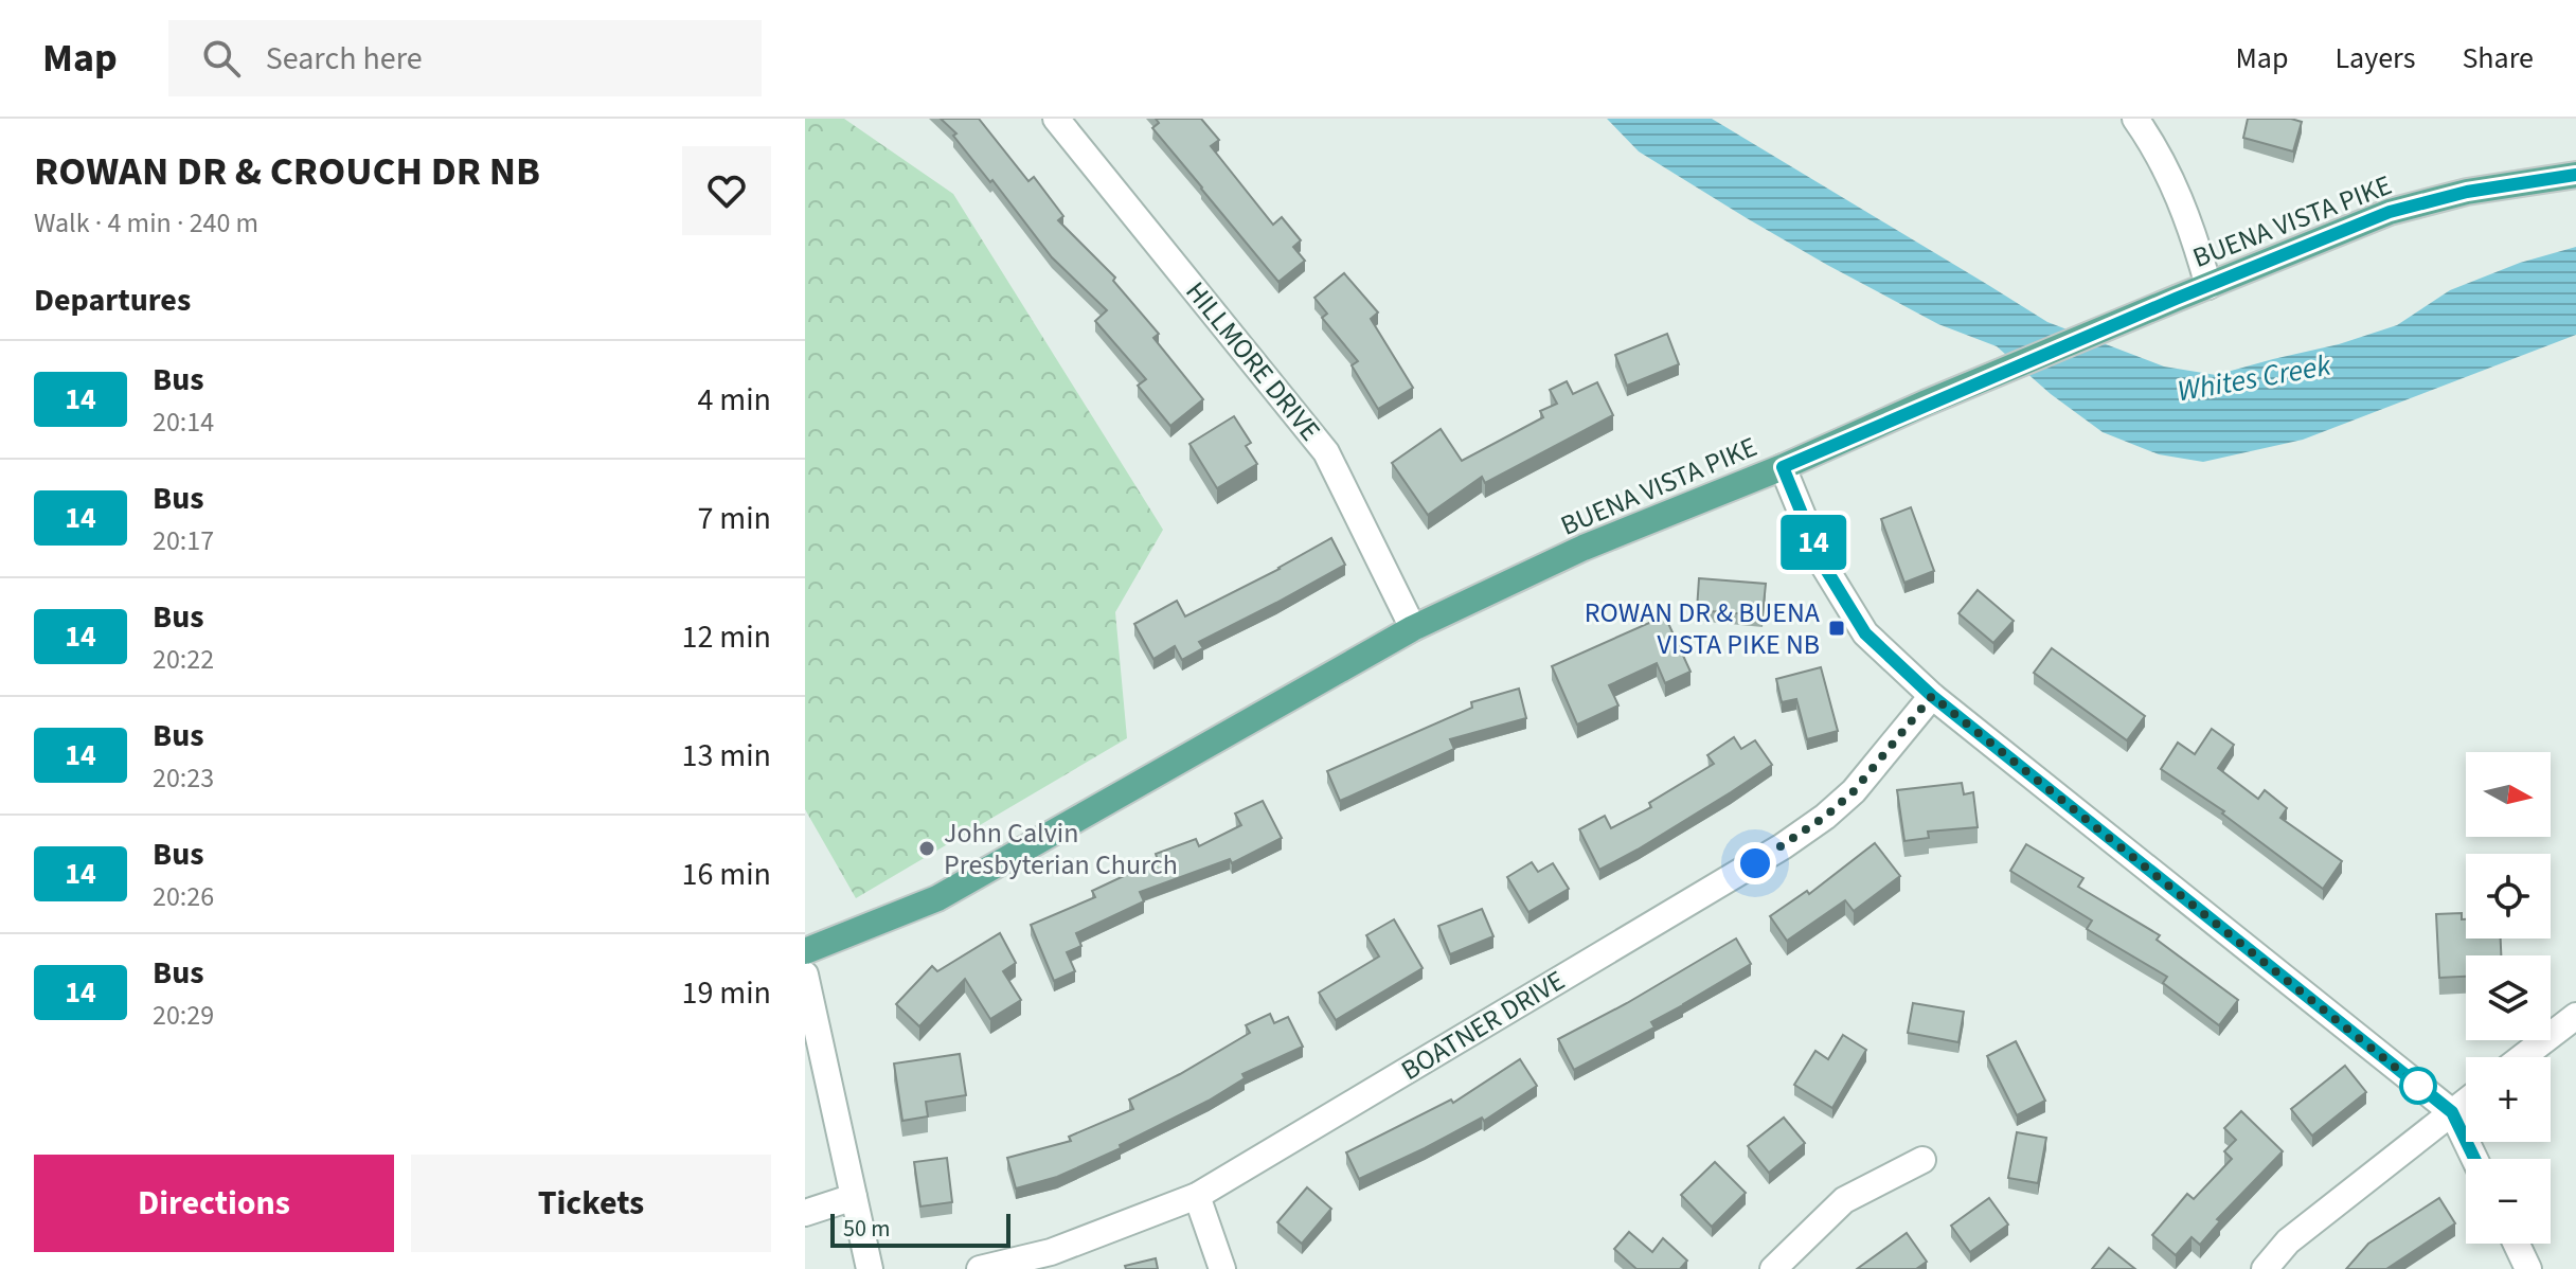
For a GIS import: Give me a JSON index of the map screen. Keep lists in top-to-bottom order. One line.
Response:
{"streets":{"main road":["BUENA VISTA PIKE"],"street":["HILLMORE DRIVE","BOATNER DRIVE"]},"crossings":[["BUENA VISTA PIKE","HILLMORE DRIVE"]],"water":["Whites Creek"],"places":{"transit":["ROWAN DR & BUENA VISTA PIKE NB"],"other":["John Calvin Presbyterian Church"]},"lines":["bus line 14"],"scale_bar":"50 m","north":"right","page":{"header":"Map","search":"Search here","nav":["Map","Layers","Share"],"heading":[["ROWAN DR & CROUCH DR NB","Walk · 4 min · 240 m"],"Departures"],"on_map":"14","list":[{"mark":"14","name":"Bus","note":"20:14","value":"4 min"},{"mark":"14","name":"Bus","note":"20:17","value":"7 min"},{"mark":"14","name":"Bus","note":"20:22","value":"12 min"},{"mark":"14","name":"Bus","note":"20:23","value":"13 min"},{"mark":"14","name":"Bus","note":"20:26","value":"16 min"},{"mark":"14","name":"Bus","note":"20:29","value":"19 min"}],"map_buttons":["+","−"],"buttons":["Directions","Tickets"],"scale":"50 m"}}
